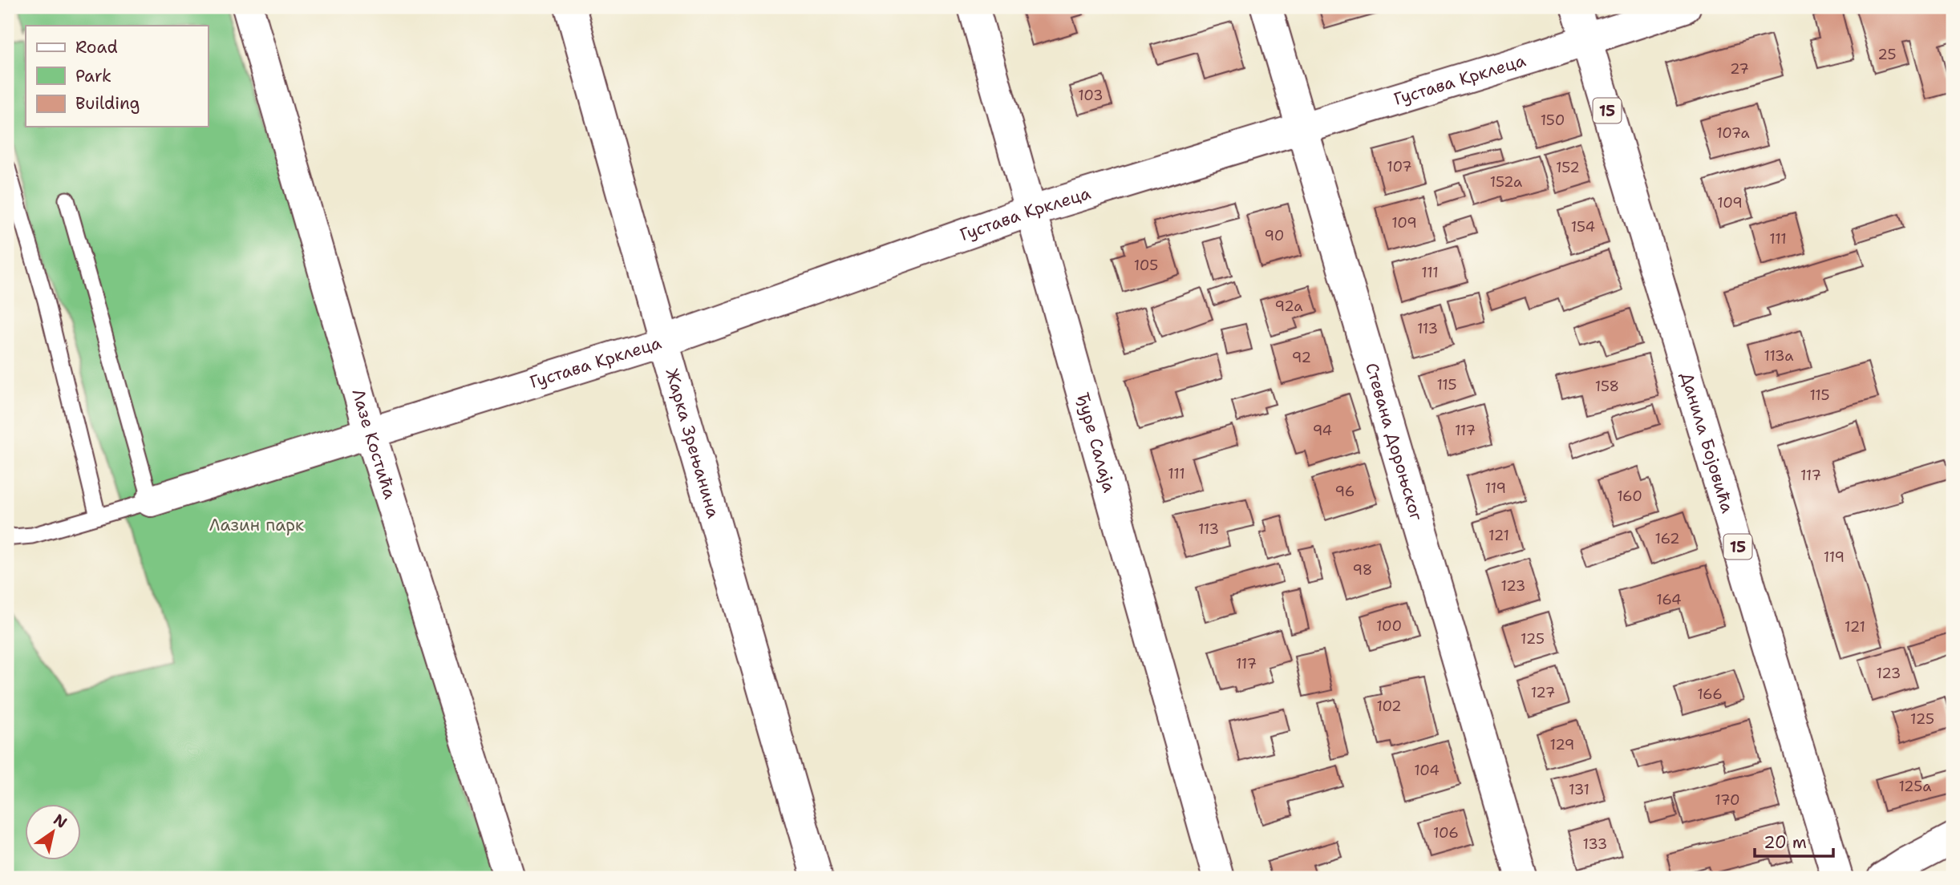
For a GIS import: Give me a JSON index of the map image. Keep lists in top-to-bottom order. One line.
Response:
{"streets":{"street":["Густава Крклеца","15","Жарка Зрењанина","Ђуре Салаја","Стевана Дороњског","Данила Бојовића","Лазе Костића"]},"crossings":[["Густава Крклеца","Жарка Зрењанина"],["Густава Крклеца","Ђуре Салаја"],["Густава Крклеца","Стевана Дороњског"],["Густава Крклеца","Данила Бојовића"],["Густава Крклеца","Лазе Костића"]],"parks":["Лазин парк"],"house_numbers":["25","27","103","150","107a","107","152","152a","109","109","154","90","111","105","111","92a","113","113a","92","115","158","115","94","117","111","117","119","96","160","113","121","162","119","98","123","164","100","121","125","117","123","127","166","102","125","129","104","125a","131","170","106","133"],"legend":["Road","Park","Building"],"scale_bar":"20 m","north":"top right"}
